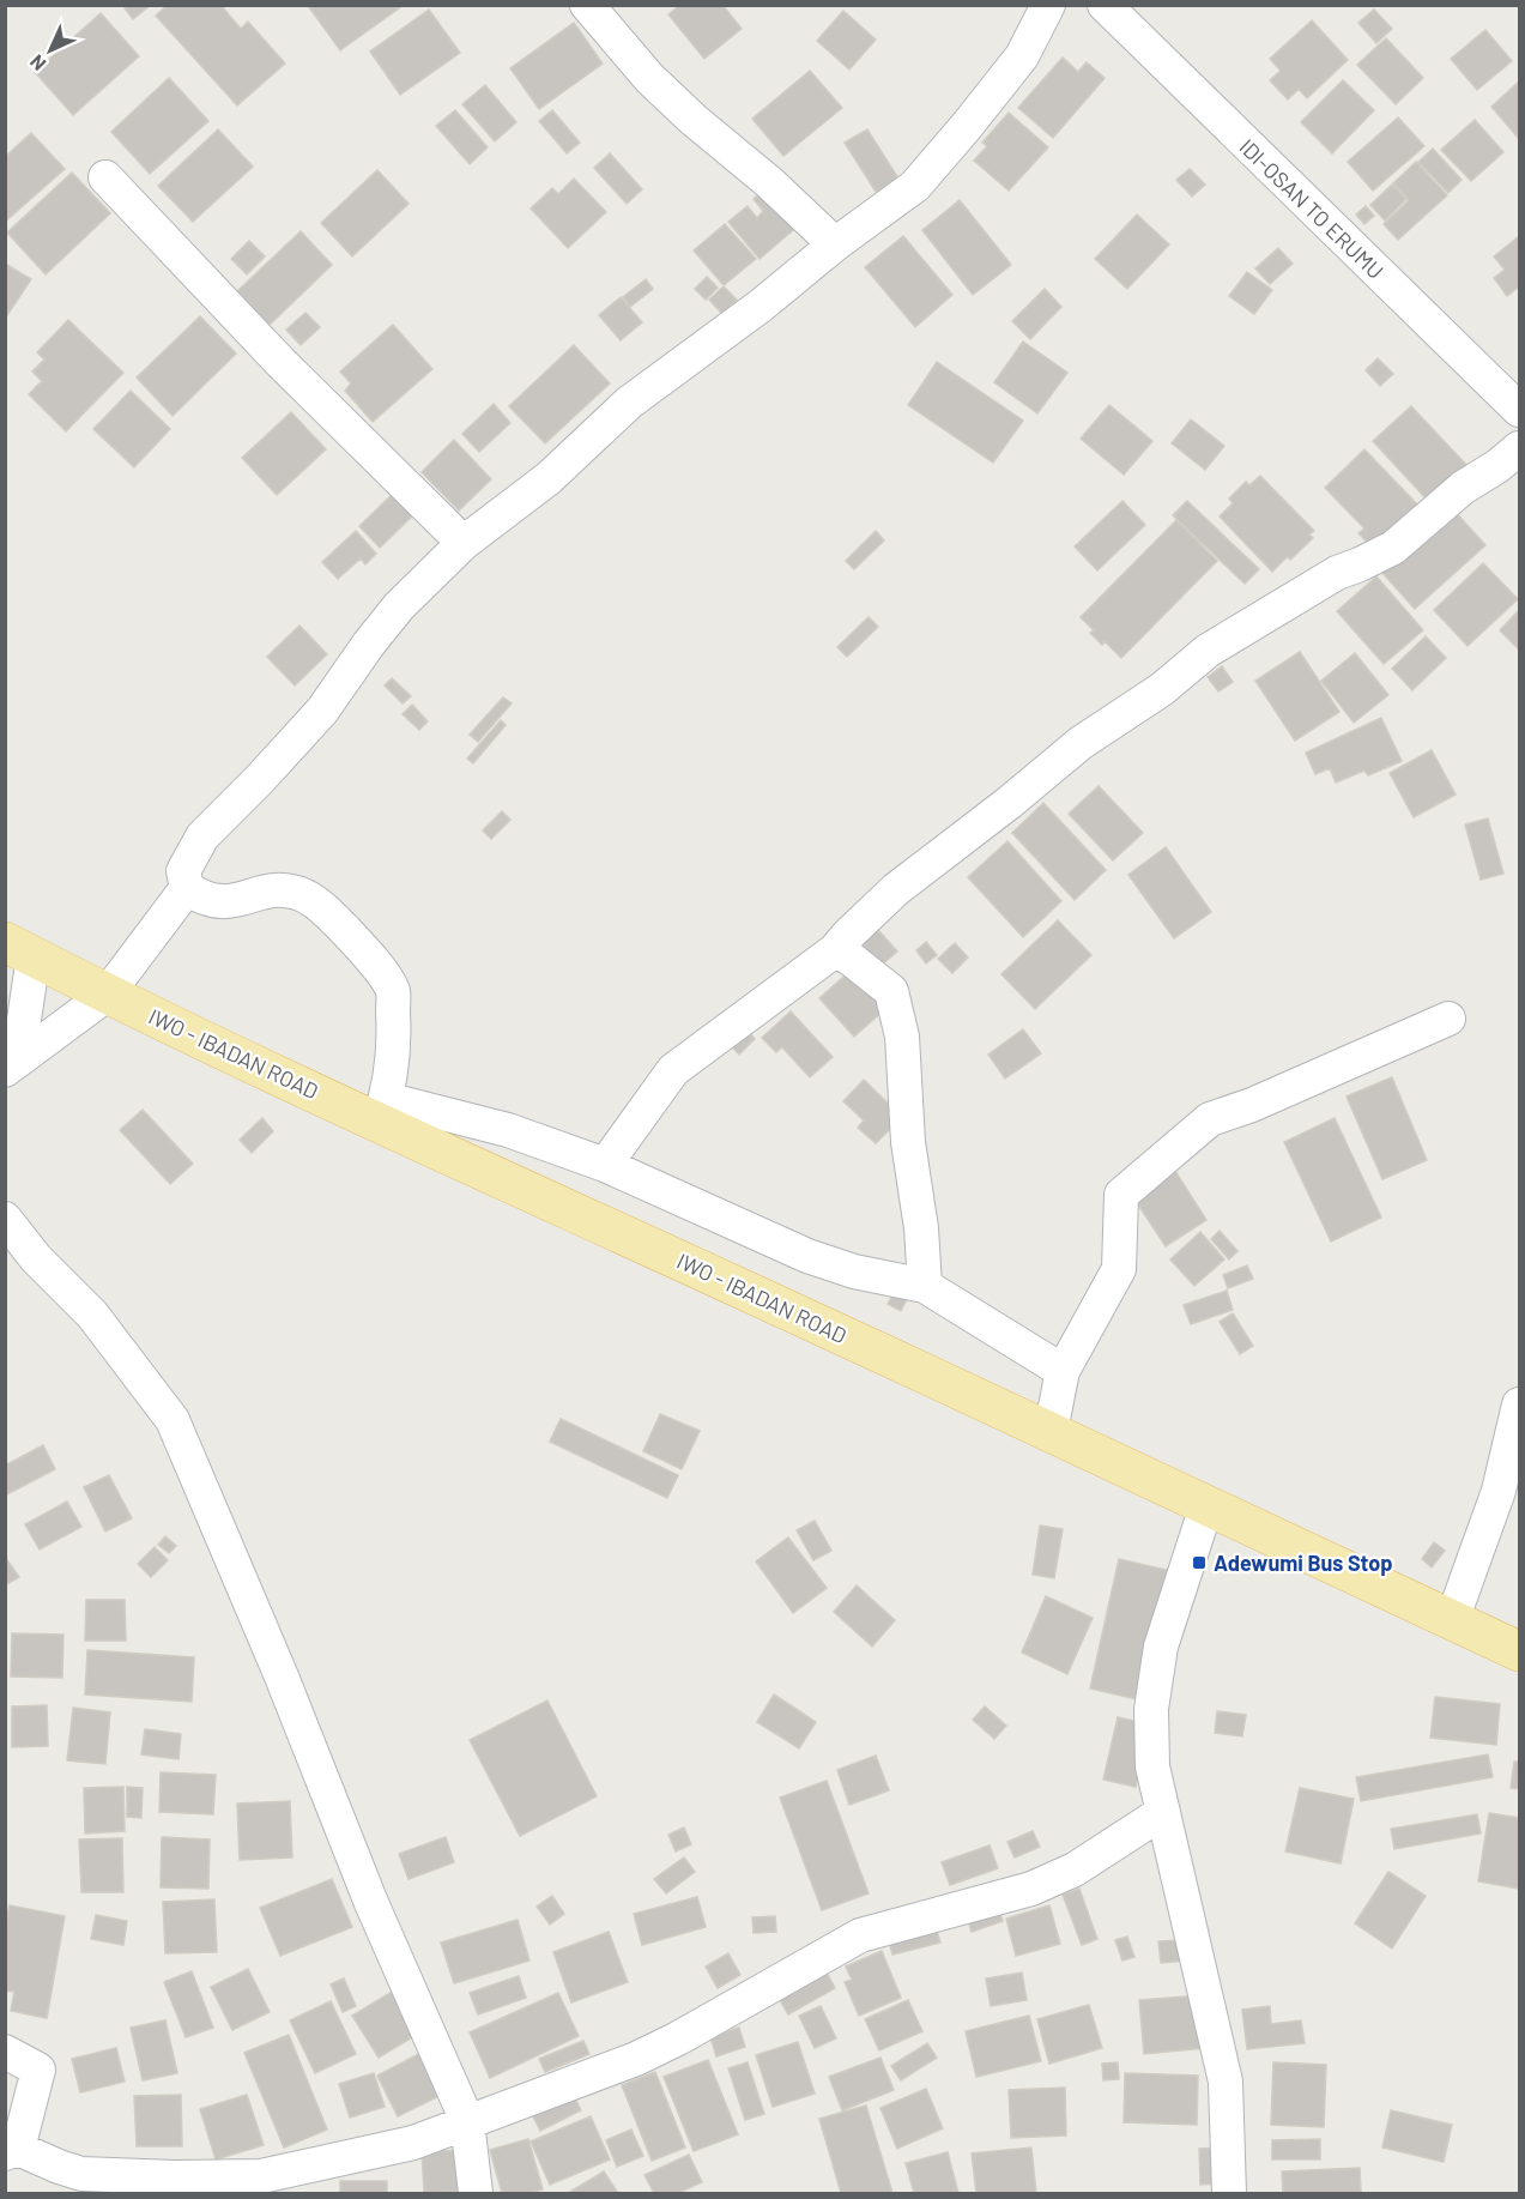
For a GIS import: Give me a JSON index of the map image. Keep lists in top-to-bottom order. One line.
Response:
{"streets":{"main road":["IWO - IBADAN ROAD"],"street":["IDI-OSAN TO ERUMU"]},"places":{"transit":["Adewumi Bus Stop"]},"north":"bottom left"}
